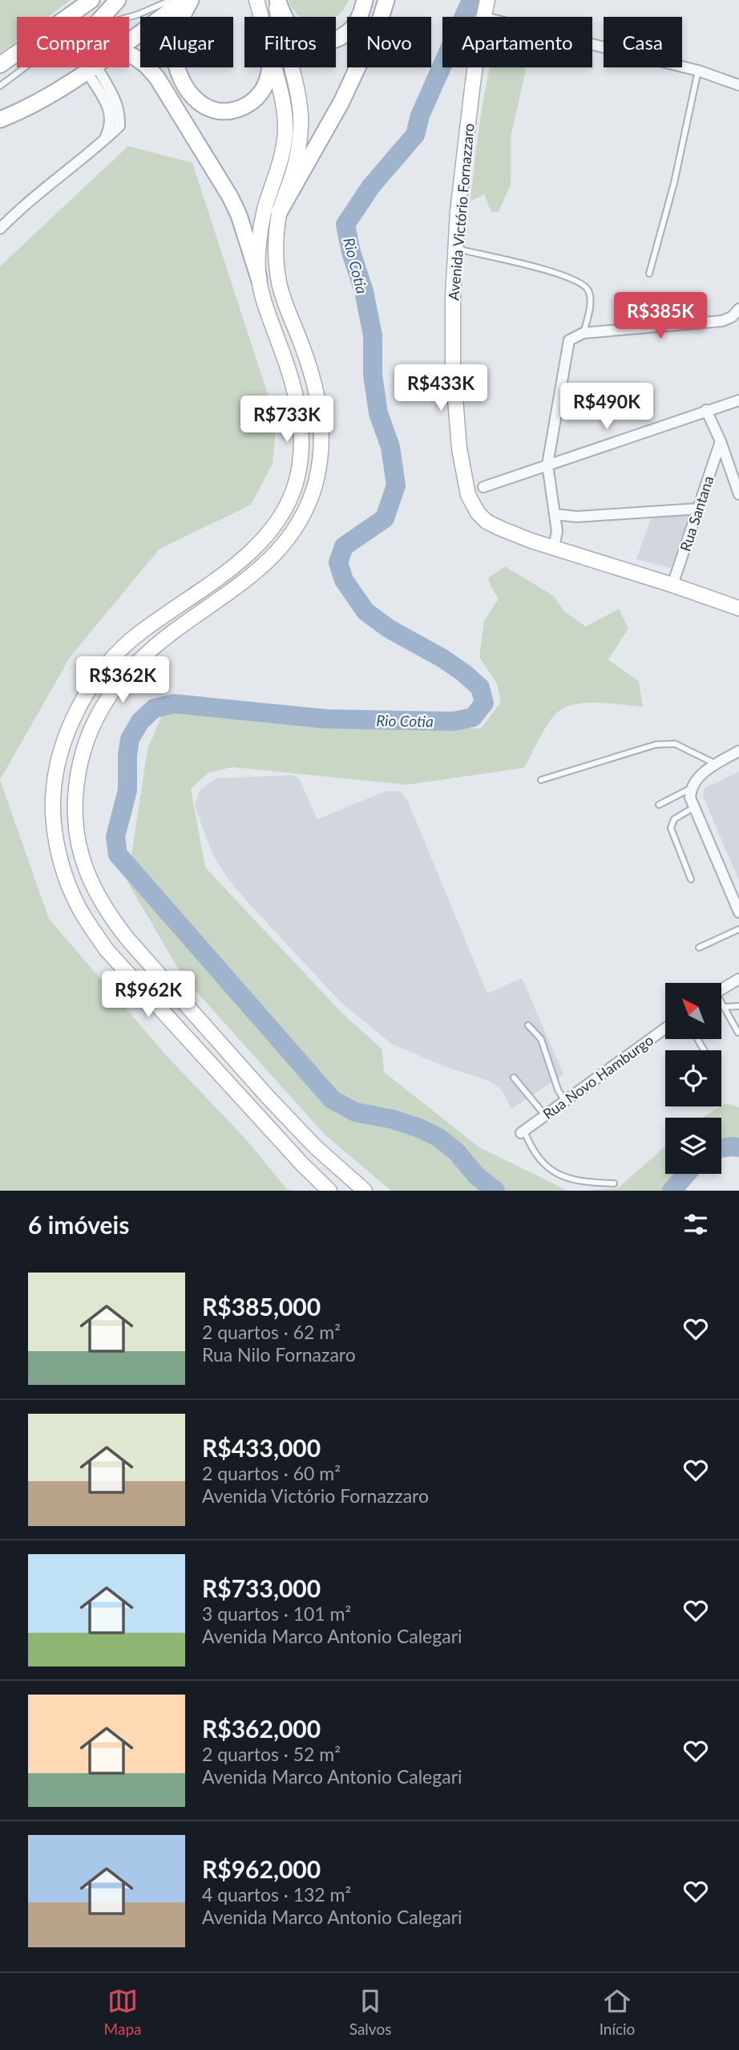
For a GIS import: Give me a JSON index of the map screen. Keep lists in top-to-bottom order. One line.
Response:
{"streets":{"main road":["Avenida Victório Fornazzaro"],"street":["Rua Santana","Rua Novo Hamburgo"]},"crossings":[["Avenida Victório Fornazzaro","Rua Santana"]],"water":["Rio Cotia"],"north":"top left","page":{"chip":["Comprar","Alugar","Filtros","Novo","Apartamento","Casa"],"price":["R$385K","R$433K","R$490K","R$733K","R$362K","R$962K"],"heading":"6 imóveis","list":[{"name":"R$385,000","note":"2 quartos · 62 m² · Rua Nilo Fornazaro"},{"name":"R$433,000","note":"2 quartos · 60 m² · Avenida Victório Fornazzaro"},{"name":"R$733,000","note":"3 quartos · 101 m² · Avenida Marco Antonio Calegari"},{"name":"R$362,000","note":"2 quartos · 52 m² · Avenida Marco Antonio Calegari"},{"name":"R$962,000","note":"4 quartos · 132 m² · Avenida Marco Antonio Calegari"}],"tabs":["Mapa","Salvos","Início"]}}
